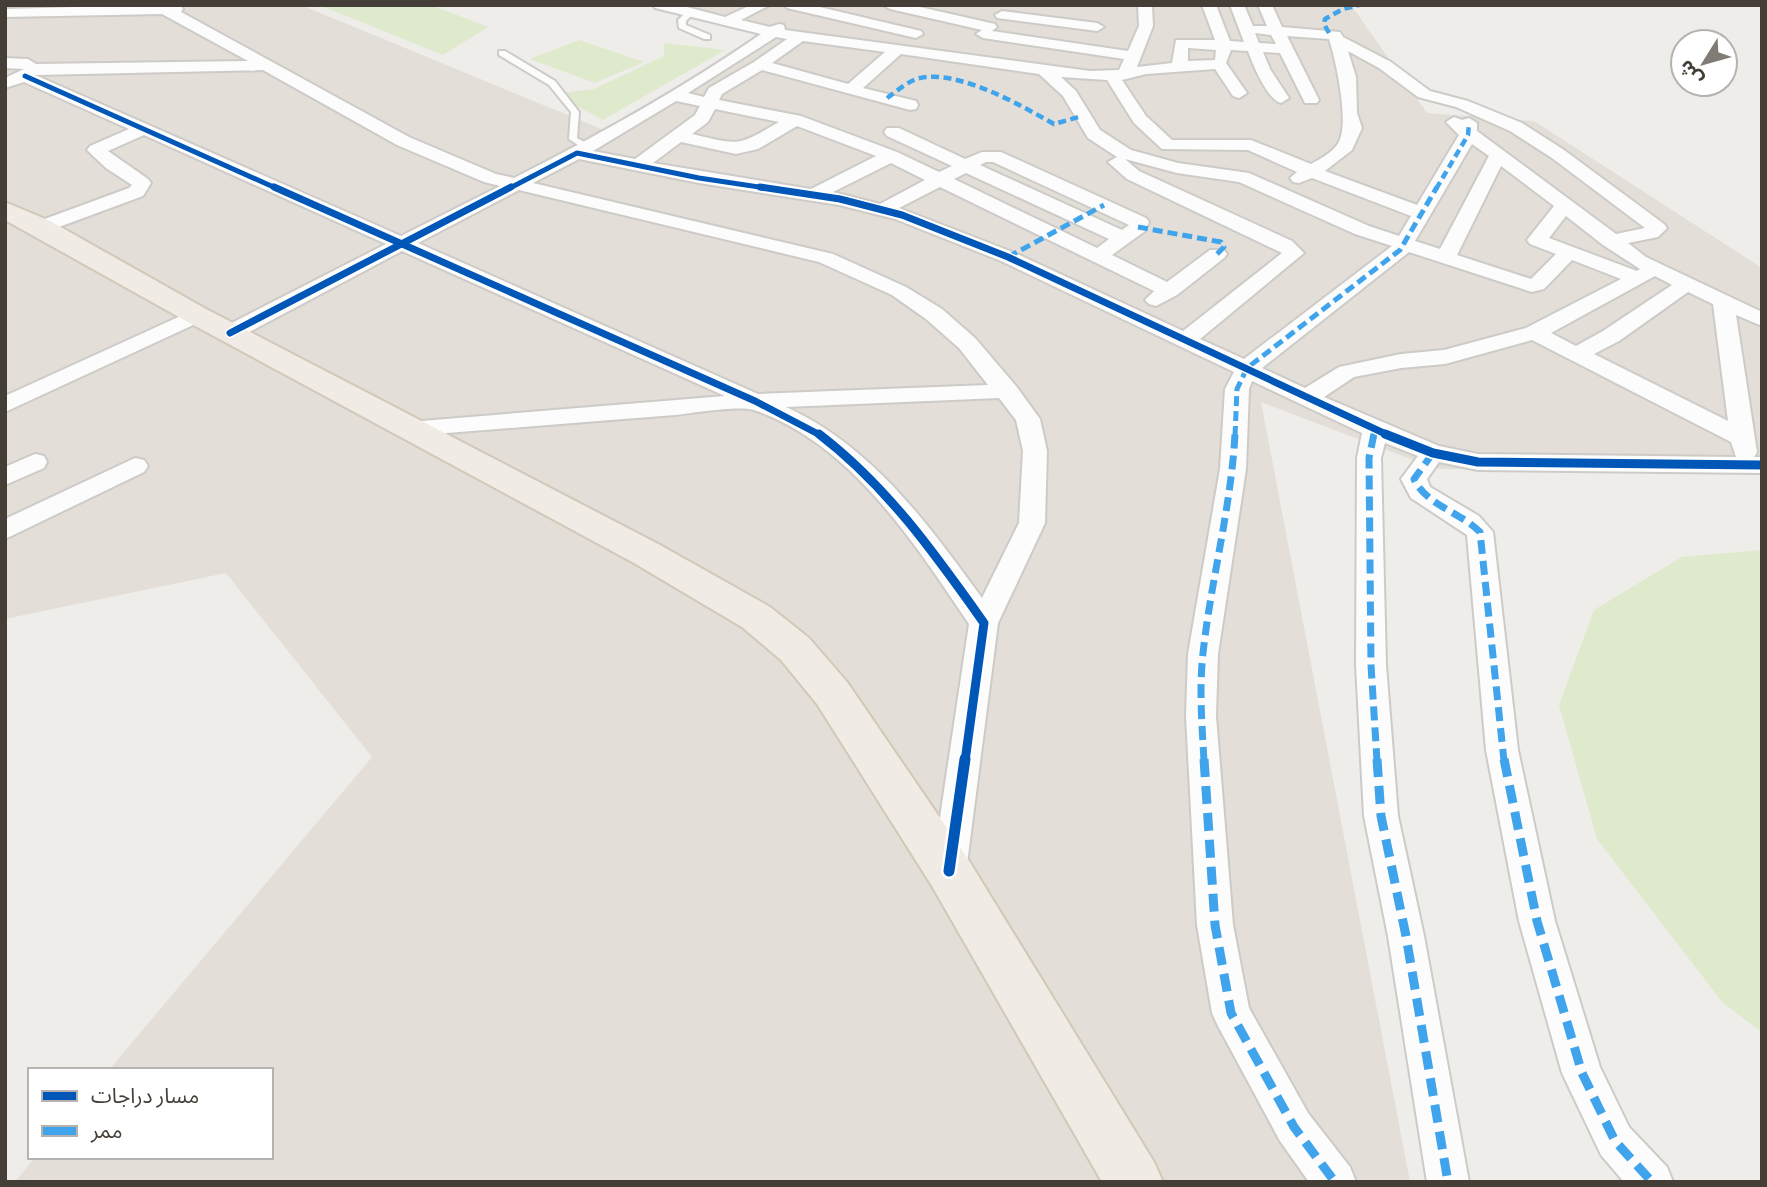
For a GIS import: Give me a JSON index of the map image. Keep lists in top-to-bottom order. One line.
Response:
{"legend":["مسار دراجات","ممر"],"north":"bottom left"}
